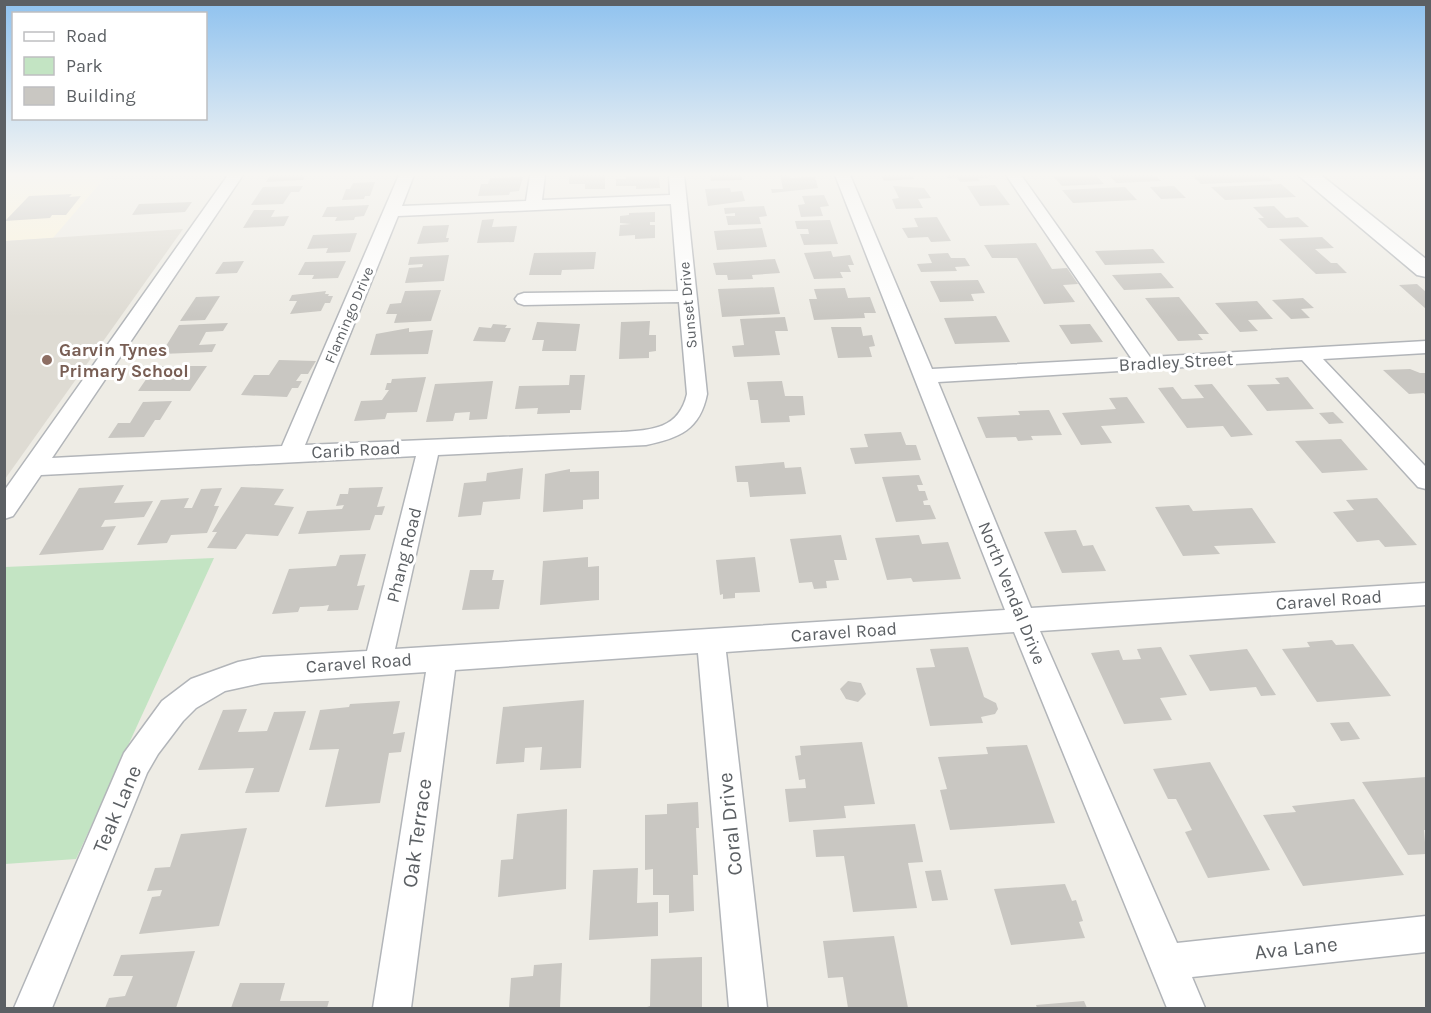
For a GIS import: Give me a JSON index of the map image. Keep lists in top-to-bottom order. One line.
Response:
{"streets":{"street":["Sunset Drive","Flamingo Drive","Bradley Street","Carib Road","Phang Road","North Vendal Drive","Caravel Road","Teak Lane","Coral Drive","Oak Terrace","Ava Lane"]},"crossings":[["Sunset Drive","Carib Road"],["Flamingo Drive","Carib Road"],["Bradley Street","North Vendal Drive"],["Carib Road","Phang Road"],["Phang Road","Caravel Road"],["North Vendal Drive","Caravel Road"],["North Vendal Drive","Ava Lane"],["Caravel Road","Teak Lane"],["Caravel Road","Coral Drive"],["Caravel Road","Oak Terrace"]],"places":["Garvin Tynes Primary School"],"legend":["Road","Park","Building"]}
